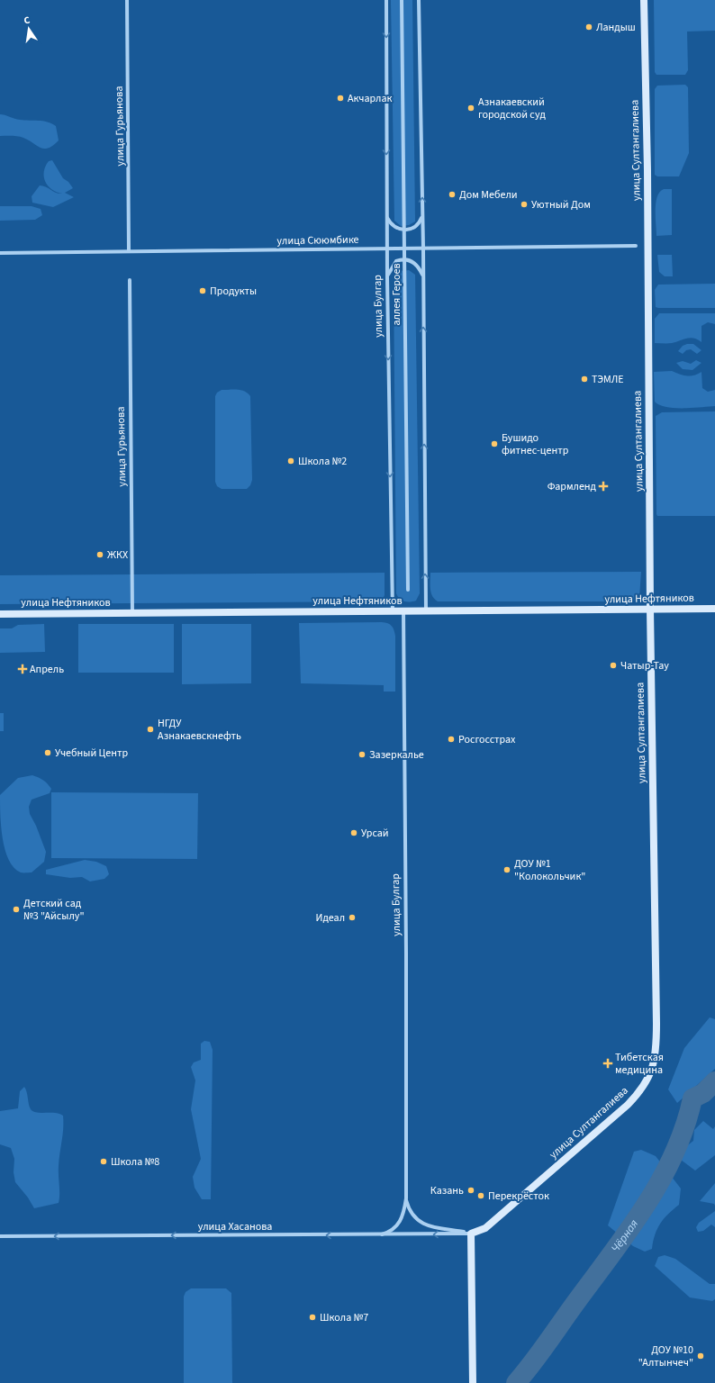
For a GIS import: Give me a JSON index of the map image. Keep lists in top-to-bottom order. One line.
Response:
{"streets":{"street":["улица Гурьянова","улица Султангалиева","улица Сююмбике","аллея Героев","улица Булгар","улица Нефтяников","улица Хасанова"]},"crossings":[["улица Гурьянова","улица Сююмбике"],["улица Гурьянова","улица Нефтяников"],["улица Султангалиева","улица Булгар"],["улица Султангалиева","улица Нефтяников"],["улица Султангалиева","улица Хасанова"],["улица Сююмбике","аллея Героев"],["улица Сююмбике","улица Булгар"],["улица Булгар","улица Нефтяников"],["улица Булгар","улица Хасанова"]],"one_way":["улица Булгар","улица Хасанова"],"water":["Чёрная"],"places":{"other":["Ландыш","Акчарлак","Азнакаевский городской суд","Дом Мебели","Уютный Дом","Продукты","ТЭМЛЕ","Бушидо фитнес-центр","Школа №2","ЖКХ","Чатыр-Тау","НГДУ Азнакаевскнефть","Росгосстрах","Учебный Центр","Зазеркалье","Урсай","ДОУ №1 \"Колокольчик\"","Детский сад №3 \"Айсылу\"","Идеал","Школа №8","Казань","Перекрёсток","Школа №7","ДОУ №10 \"Алтынчеч\""],"health":["Фармленд","Апрель","Тибетская медицина"]},"north":"top"}
